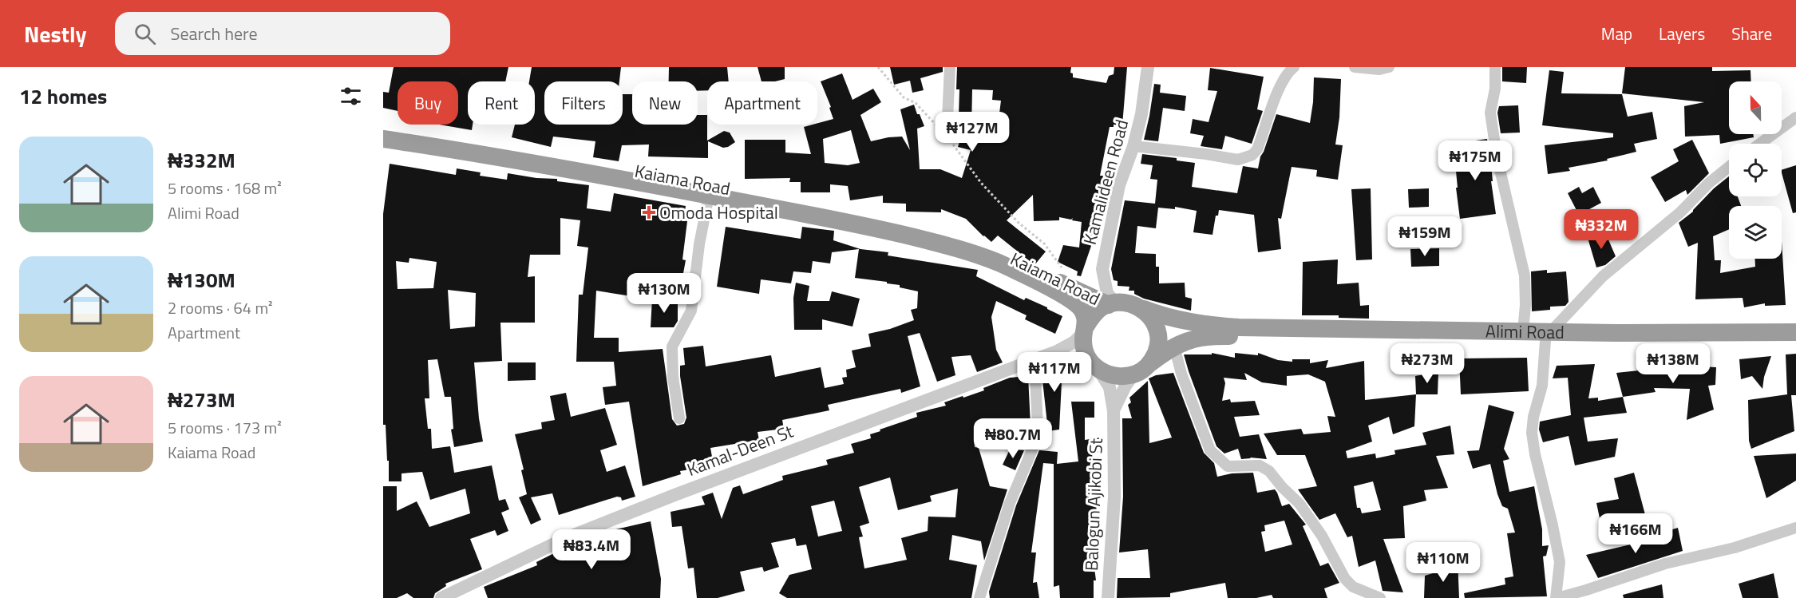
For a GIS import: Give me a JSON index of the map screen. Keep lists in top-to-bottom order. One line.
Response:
{"streets":{"highway":["Kaiama Road","Alimi Road"],"street":["Kamalideen Road","Kamal-Deen St","Balogun Ajikobi St"]},"crossings":[["Kaiama Road","Kamalideen Road"],["Kaiama Road","Alimi Road"],["Kaiama Road","Balogun Ajikobi St"],["Kamalideen Road","Alimi Road"],["Kamalideen Road","Balogun Ajikobi St"],["Alimi Road","Balogun Ajikobi St"]],"places":{"health":["Omoda Hospital"]},"north":"top","page":{"header":"Nestly","search":"Search here","nav":["Map","Layers","Share"],"heading":"12 homes","chip":["Buy","Rent","Filters","New","Apartment"],"price":["₦127M","₦175M","₦332M","₦159M","₦130M","₦273M","₦138M","₦117M","₦80.7M","₦166M","₦83.4M","₦110M"],"list":[{"name":"₦332M","note":"5 rooms · 168 m² · Alimi Road"},{"name":"₦130M","note":"2 rooms · 64 m² · Apartment"},{"name":"₦273M","note":"5 rooms · 173 m² · Kaiama Road"}]}}
